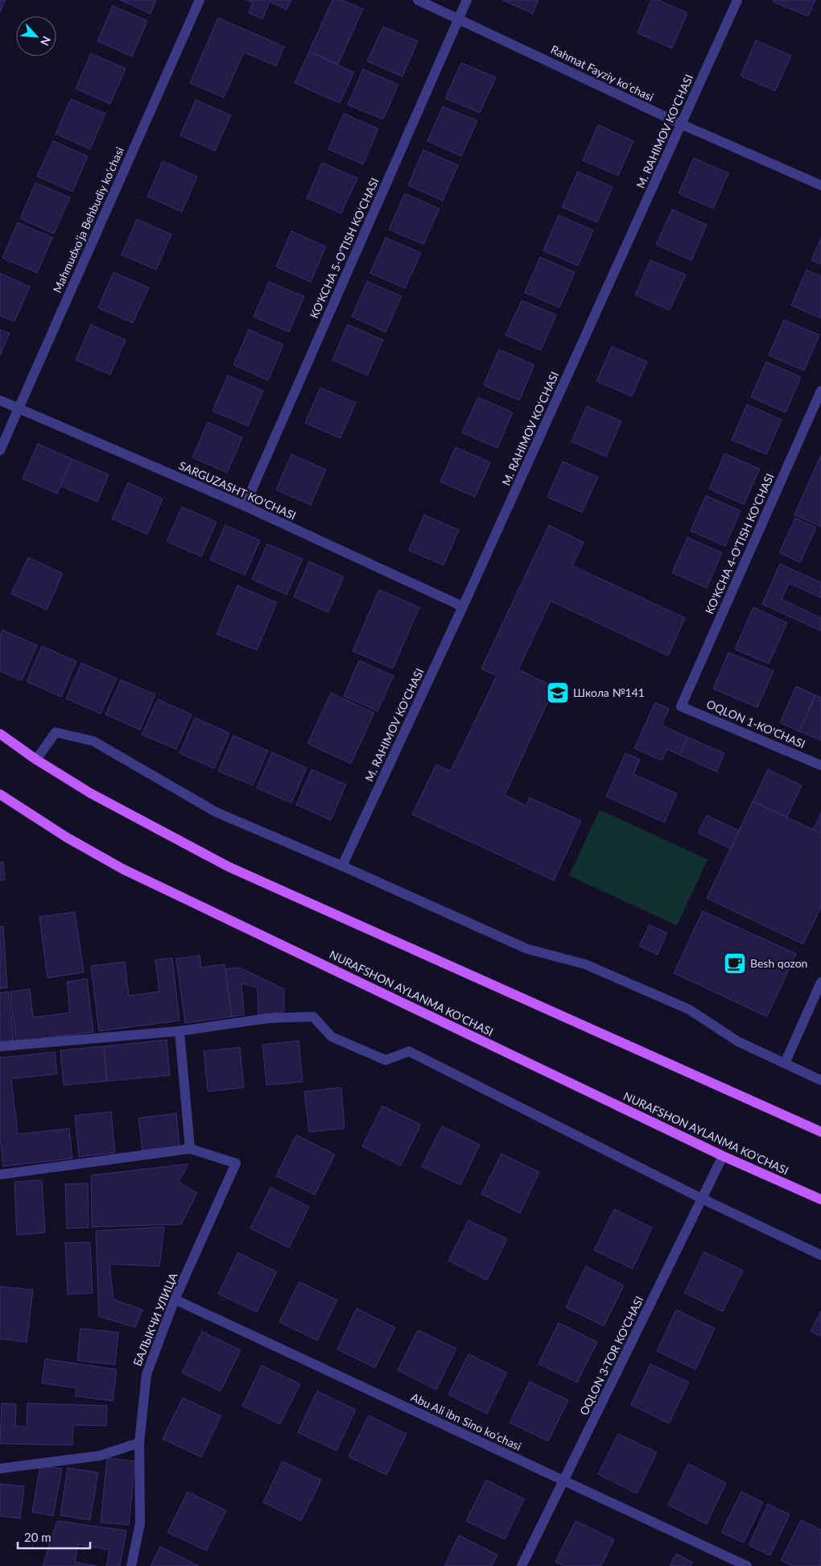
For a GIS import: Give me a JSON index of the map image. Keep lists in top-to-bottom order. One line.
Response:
{"streets":{"main road":["NURAFSHON AYLANMA KO'CHASI"],"street":["Rahmat Fayziy koʻchasi","M. RAHIMOV KO'CHASI","Mahmudxoʻja Behbudiy koʻchasi","KO'KCHA 5-O'TISH KO'CHASI","SARGUZASHT KO'CHASI","KO'KCHA 4-O'TISH KO'CHASI","OQLON 1-KO'CHASI","БАЛЫКЧИ УЛИЦА","OQLON 3-TOR KO'CHASI","Abu Ali ibn Sino koʻchasi"]},"crossings":[["Rahmat Fayziy koʻchasi","M. RAHIMOV KO'CHASI"],["Rahmat Fayziy koʻchasi","KO'KCHA 5-O'TISH KO'CHASI"],["M. RAHIMOV KO'CHASI","SARGUZASHT KO'CHASI"],["Mahmudxoʻja Behbudiy koʻchasi","SARGUZASHT KO'CHASI"],["KO'KCHA 5-O'TISH KO'CHASI","SARGUZASHT KO'CHASI"],["KO'KCHA 4-O'TISH KO'CHASI","OQLON 1-KO'CHASI"],["NURAFSHON AYLANMA KO'CHASI","OQLON 3-TOR KO'CHASI"],["БАЛЫКЧИ УЛИЦА","Abu Ali ibn Sino koʻchasi"],["OQLON 3-TOR KO'CHASI","Abu Ali ibn Sino koʻchasi"]],"places":{"school or university":["Школа №141"],"cafe":["Besh qozon"]},"scale_bar":"20 m","north":"bottom right"}
